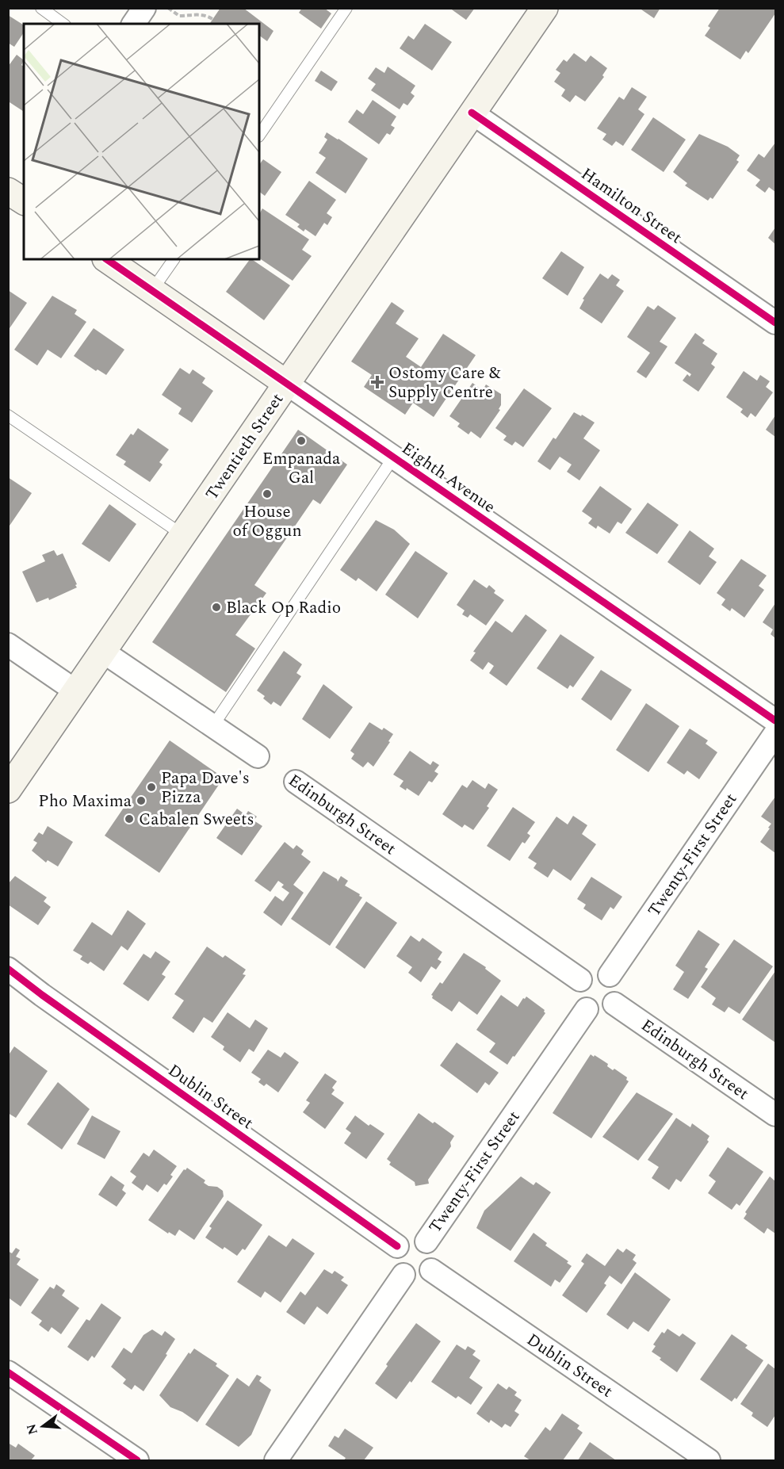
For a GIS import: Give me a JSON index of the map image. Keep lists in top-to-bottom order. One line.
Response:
{"streets":{"main road":["Twentieth Street","Eighth Avenue"],"street":["Hamilton Street","Edinburgh Street","Twenty-First Street","Dublin Street"]},"crossings":[["Hamilton Street","Twentieth Street"],["Twentieth Street","Eighth Avenue"],["Edinburgh Street","Twenty-First Street"],["Twenty-First Street","Dublin Street"]],"places":{"health":["Ostomy Care & Supply Centre"],"other":["Empanada Gal","House of Oggun","Black Op Radio","Papa Dave's Pizza","Pho Maxima","Cabalen Sweets"]},"north":"left"}
